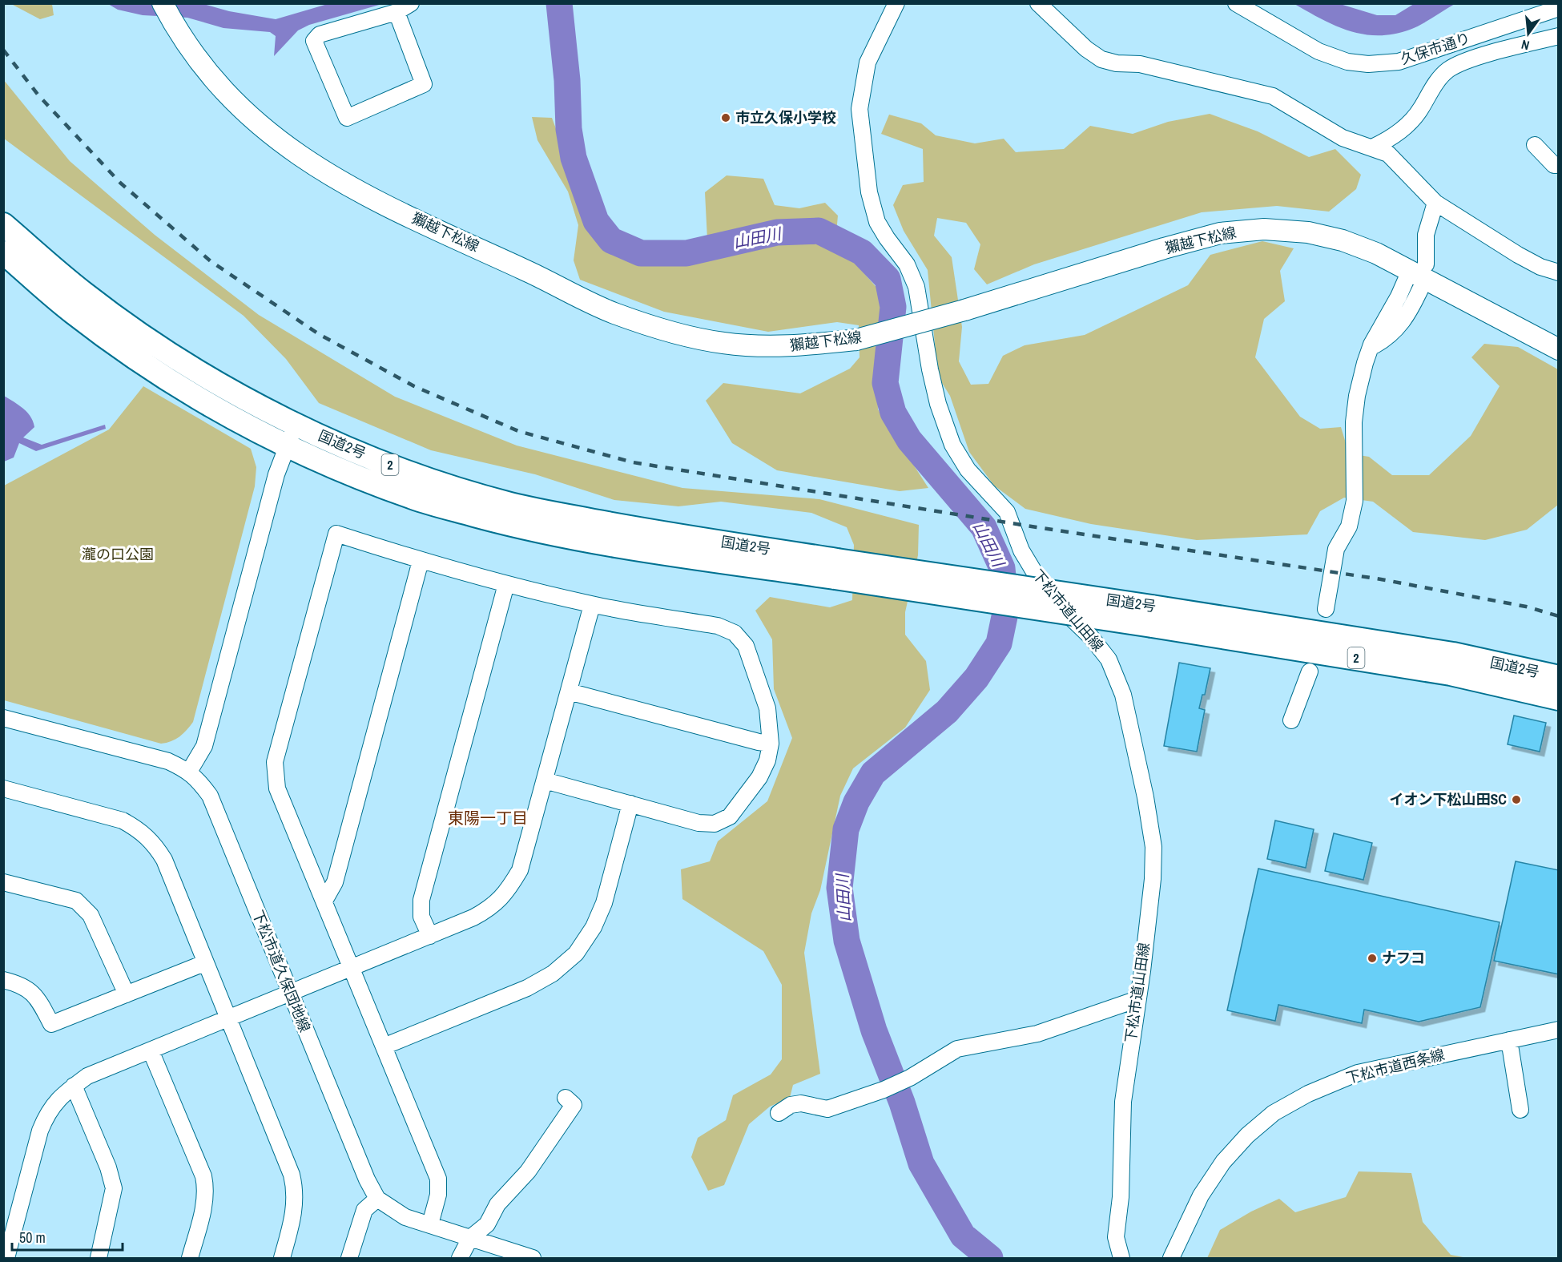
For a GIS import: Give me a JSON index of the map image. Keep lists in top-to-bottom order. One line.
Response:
{"streets":{"highway":["国道2号","2"],"main road":["獺越下松線"],"street":["久保市通り","下松市道山田線","下松市道久保団地線","下松市道西条線"]},"districts":["東陽一丁目"],"water":["山田川"],"parks":["瀧の口公園"],"places":["市立久保小学校","イオン下松山田SC","ナフコ"],"scale_bar":"50 m","north":"bottom"}
